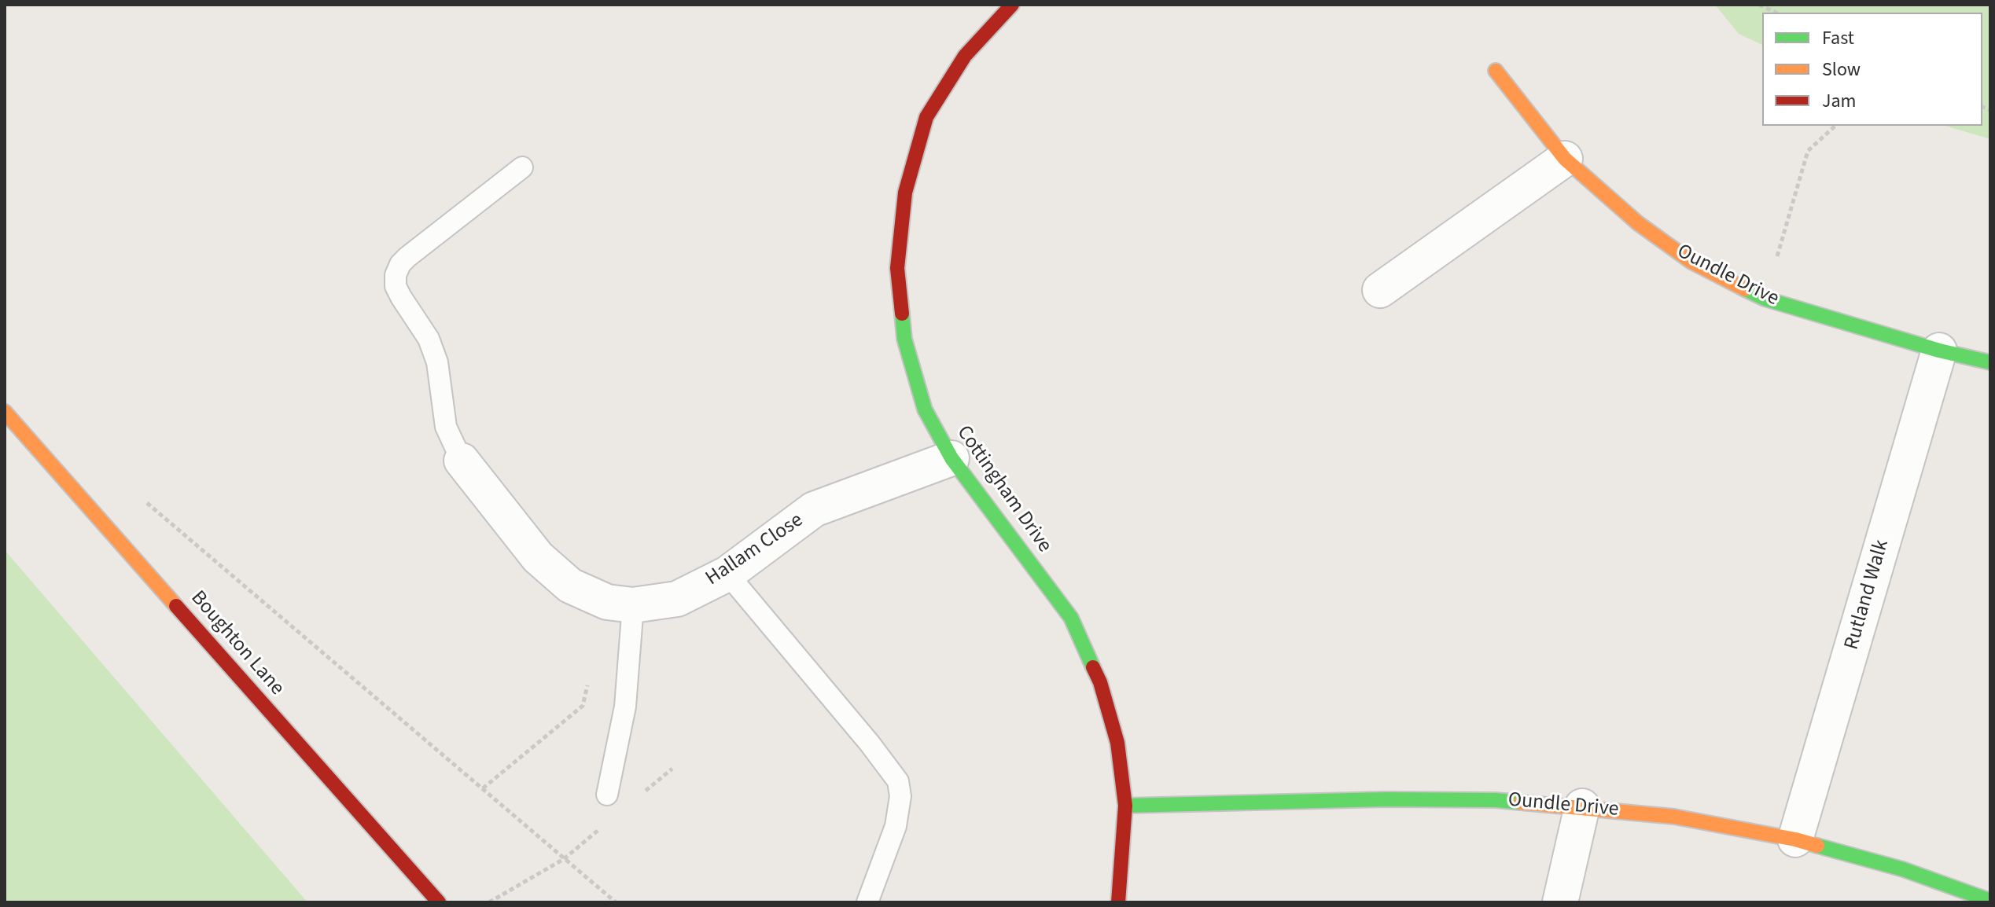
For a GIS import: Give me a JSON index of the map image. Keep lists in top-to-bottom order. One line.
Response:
{"streets":{"street":["Oundle Drive","Cottingham Drive","Hallam Close","Rutland Walk","Boughton Lane"]},"crossings":[["Oundle Drive","Cottingham Drive"],["Oundle Drive","Rutland Walk"],["Cottingham Drive","Hallam Close"]],"legend":["Fast","Slow","Jam"]}
